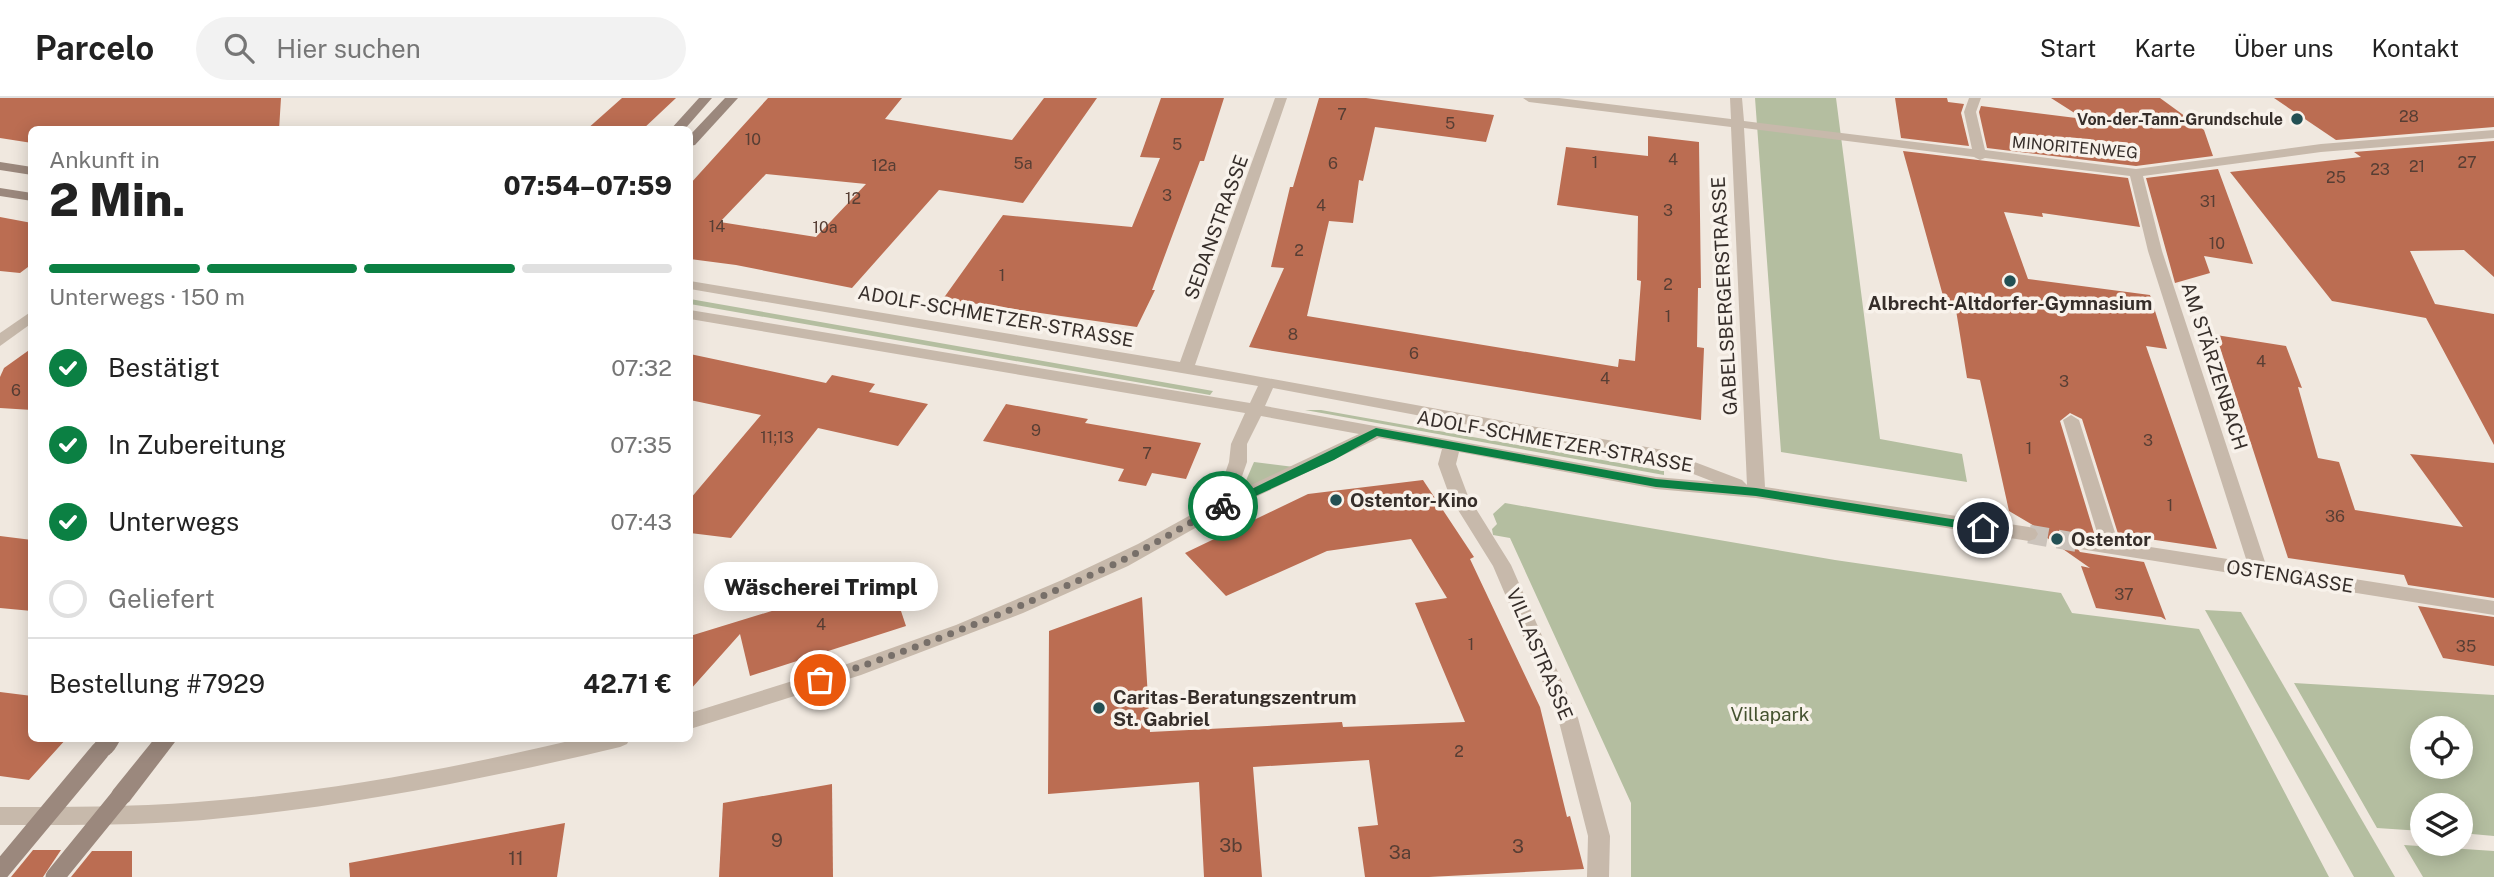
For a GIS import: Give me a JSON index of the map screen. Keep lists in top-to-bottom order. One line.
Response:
{"streets":{"street":["MINORITENWEG","SEDANSTRASSE","GABELSBERGERSTRASSE","ADOLF-SCHMETZER-STRASSE","AM STÄRZENBACH","OSTENGASSE","VILLASTRASSE"]},"crossings":[["MINORITENWEG","GABELSBERGERSTRASSE"],["MINORITENWEG","AM STÄRZENBACH"],["SEDANSTRASSE","ADOLF-SCHMETZER-STRASSE"],["GABELSBERGERSTRASSE","ADOLF-SCHMETZER-STRASSE"],["ADOLF-SCHMETZER-STRASSE","VILLASTRASSE"],["AM STÄRZENBACH","OSTENGASSE"]],"parks":["Villapark"],"places":["Von-der-Tann-Grundschule","Albrecht-Altdorfer-Gymnasium","Ostentor-Kino","Ostentor","Wäscherei Trimpl","Caritas-Beratungszentrum St. Gabriel"],"house_numbers":["7","28","5","10","5","4","1","27","5a","6","12a","21","23","25","3","12","31","4","3","14","10a","10","2","1","2","1","8","6","4","4","3","6","9","11;13","3","1","7","1","36","37","4","1","35","2","9","3b","3","3a","11"],"page":{"header":"Parcelo","search":"Hier suchen","nav":["Start","Karte","Über uns","Kontakt"],"heading":["2 Min.","Ankunft in","07:54–07:59"],"panel":["Bestellung #7929","42.71 €"],"bar":"Unterwegs · 150 m","list":[["Bestätigt","07:32"],["In Zubereitung","07:35"],["Unterwegs","07:43"],"Geliefert"],"bubble":"Wäscherei Trimpl"}}
